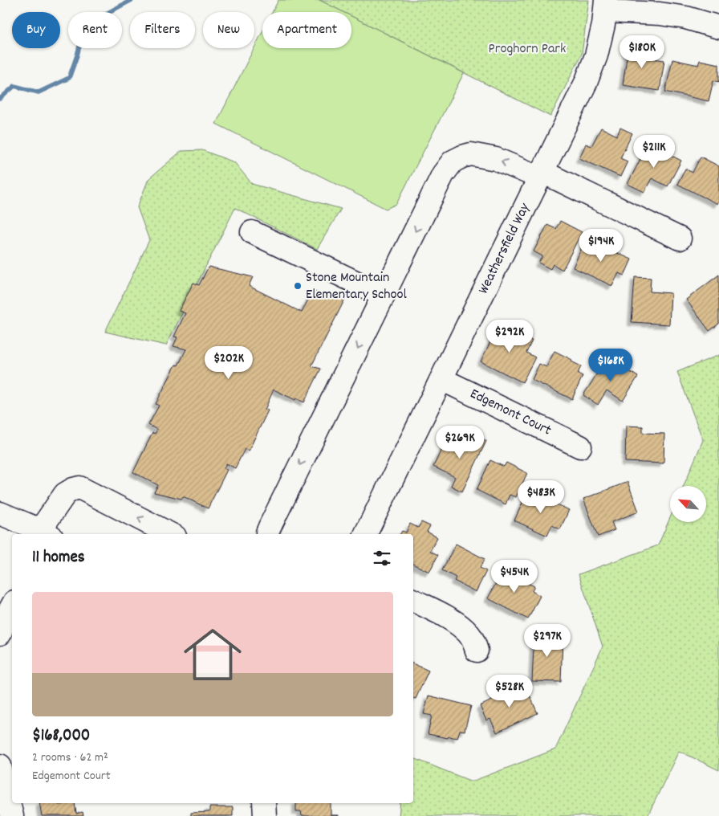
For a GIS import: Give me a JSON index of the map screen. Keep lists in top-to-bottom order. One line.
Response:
{"streets":{"street":["Weathersfield Way","Edgemont Court"]},"crossings":[["Weathersfield Way","Edgemont Court"]],"parks":["Proghorn Park"],"places":["Stone Mountain Elementary School"],"north":"top left","page":{"chip":["Buy","Rent","Filters","New","Apartment"],"price":["$180K","$211K","$194K","$292K","$202K","$168K","$269K","$483K","$454K","$297K","$528K"],"heading":"11 homes","list":[{"name":"$168,000","note":"2 rooms · 62 m² · Edgemont Court"}]}}
